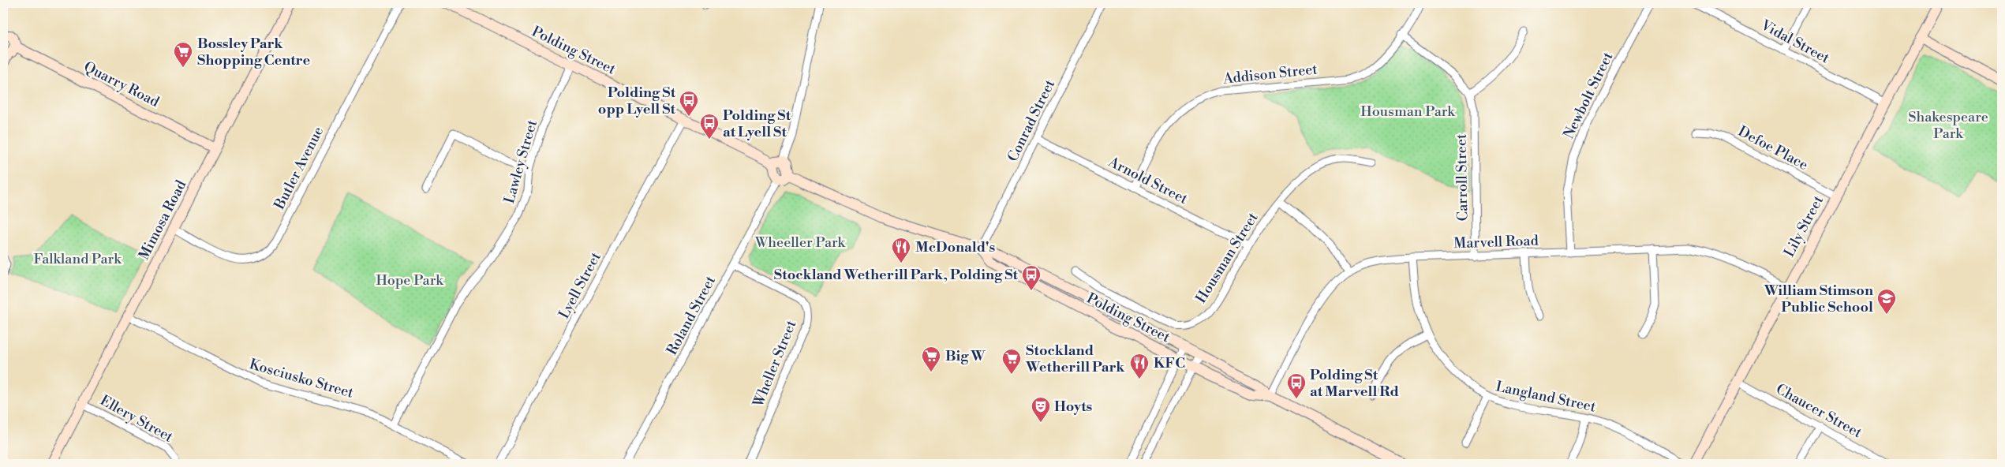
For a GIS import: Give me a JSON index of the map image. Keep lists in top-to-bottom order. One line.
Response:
{"streets":{"main road":["Polding Street","Quarry Road","Mimosa Road","Lily Street"],"street":["Vidal Street","Addison Street","Newbolt Street","Conrad Street","Defoe Place","Lawley Street","Butler Avenue","Carroll Street","Arnold Street","Marvell Road","Housman Street","Lyell Street","Roland Street","Wheller Street","Kosciusko Street","Langland Street","Chaucer Street","Ellery Street"]},"crossings":[["Vidal Street","Lily Street"],["Polding Street","Conrad Street"],["Polding Street","Lawley Street"],["Polding Street","Marvell Road"],["Polding Street","Lyell Street"],["Polding Street","Roland Street"],["Addison Street","Arnold Street"],["Quarry Road","Mimosa Road"],["Newbolt Street","Marvell Road"],["Conrad Street","Arnold Street"],["Defoe Place","Lily Street"],["Lawley Street","Kosciusko Street"],["Butler Avenue","Mimosa Road"],["Carroll Street","Marvell Road"],["Arnold Street","Housman Street"],["Mimosa Road","Kosciusko Street"],["Mimosa Road","Ellery Street"],["Lily Street","Marvell Road"],["Lily Street","Chaucer Street"],["Marvell Road","Langland Street"],["Roland Street","Wheller Street"]],"parks":["Housman Park","Shakespeare Park","Wheeller Park","Falkland Park","Hope Park"],"places":{"supermarket":["Bossley Park Shopping Centre","Big W","Stockland Wetherill Park"],"bus stop":["Polding St opp Lyell St","Polding St at Lyell St","Stockland Wetherill Park, Polding St","Polding St at Marvell Rd"],"restaurant":["McDonald's","KFC"],"school or university":["William Stimson Public School"],"theatre":["Hoyts"]}}
